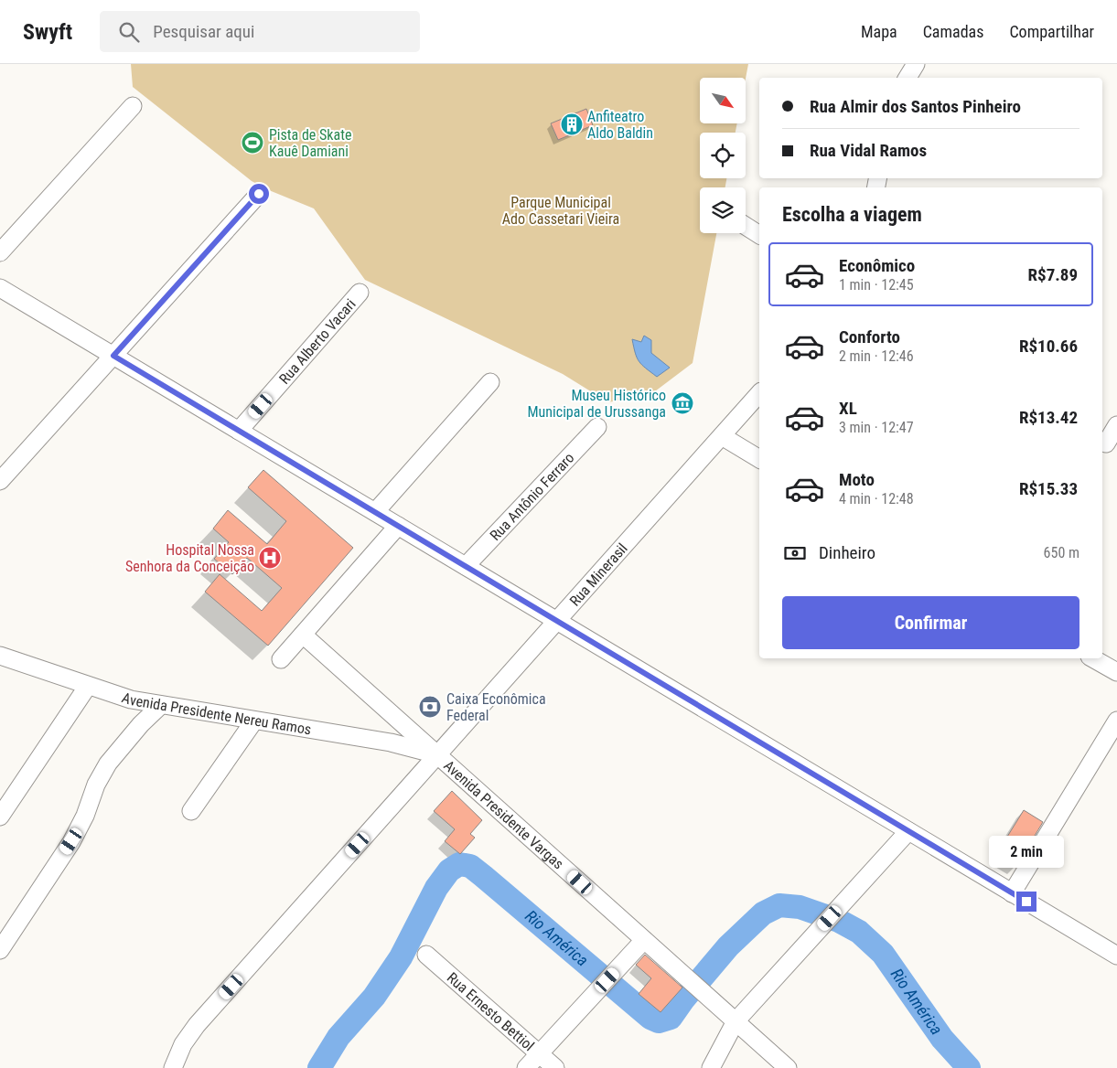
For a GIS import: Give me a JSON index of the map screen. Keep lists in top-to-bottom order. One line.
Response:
{"streets":{"street":["Rua Alberto Vacari","Rua Antônio Ferraro","Rua Minerasil","Avenida Presidente Nereu Ramos","Avenida Presidente Vargas","Rua Ernesto Bettiol"]},"crossings":[["Rua Minerasil","Avenida Presidente Nereu Ramos"],["Rua Minerasil","Avenida Presidente Vargas"],["Avenida Presidente Nereu Ramos","Avenida Presidente Vargas"]],"water":["Rio América"],"parks":["Parque Municipal Ado Cassetari Vieira"],"places":{"building":["Anfiteatro Aldo Baldin"],"sports":["Pista de Skate Kauê Damiani"],"museum":["Museu Histórico Municipal de Urussanga"],"hospital":["Hospital Nossa Senhora da Conceição"],"bank":["Caixa Econômica Federal"]},"north":"bottom right","page":{"header":"Swyft","search":"Pesquisar aqui","nav":["Mapa","Camadas","Compartilhar"],"banner":["Rua Almir dos Santos Pinheiro","Rua Vidal Ramos"],"heading":"Escolha a viagem","list":[{"name":"Econômico","note":"1 min · 12:45","value":"R$7.89"},{"name":"Conforto","note":"2 min · 12:46","value":"R$10.66"},{"name":"XL","note":"3 min · 12:47","value":"R$13.42"},{"name":"Moto","note":"4 min · 12:48","value":"R$15.33"}],"pay":["Dinheiro","650 m"],"buttons":"Confirmar","bubble":"2 min"}}
